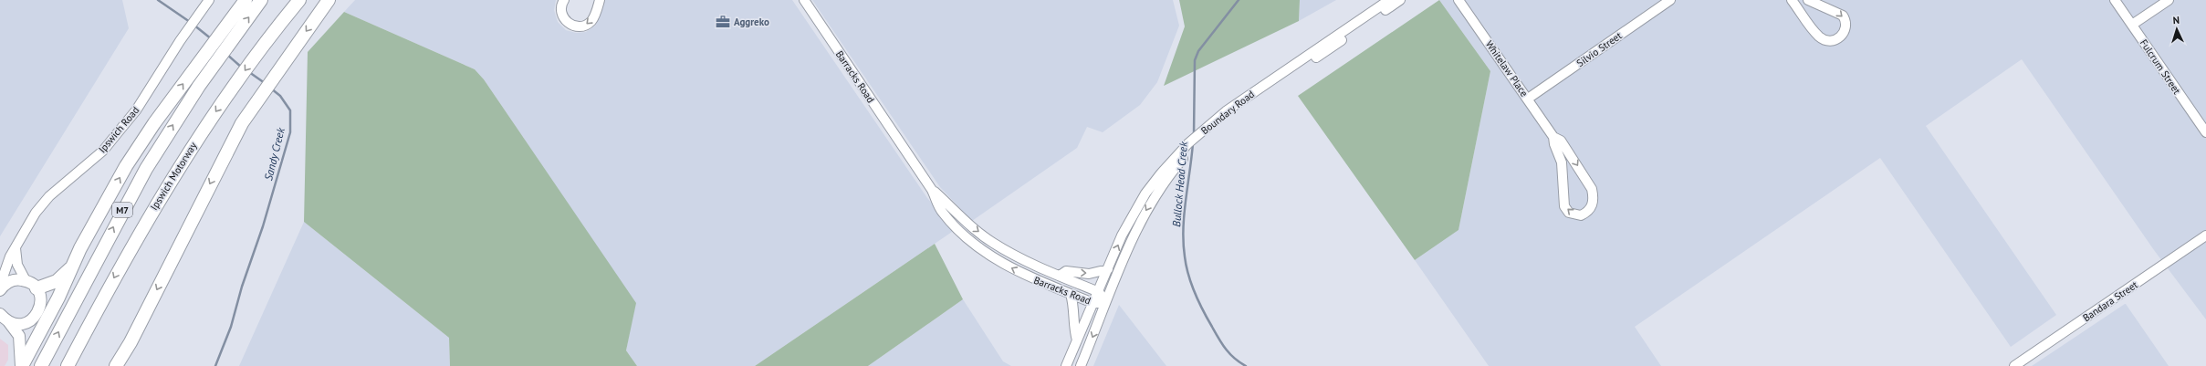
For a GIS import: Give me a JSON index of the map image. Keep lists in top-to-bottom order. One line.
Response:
{"streets":{"highway":["Ipswich Motorway","M7"],"street":["Silvio Street","Fulcrum Street","Whitelaw Place","Barracks Road","Boundary Road","Ipswich Road","Bandara Street"]},"crossings":[["Silvio Street","Whitelaw Place"],["Barracks Road","Boundary Road"]],"water":["Sandy Creek","Bullock Head Creek"],"places":{"office":["Aggreko"]},"north":"top"}
